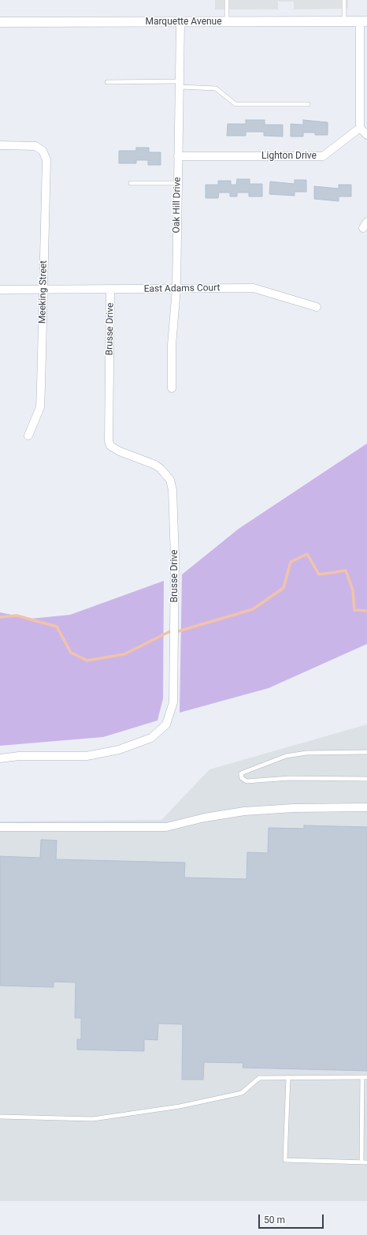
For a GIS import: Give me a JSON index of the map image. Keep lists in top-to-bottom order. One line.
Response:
{"streets":{"street":["Marquette Avenue","Lighton Drive","Oak Hill Drive","East Adams Court","Meeking Street","Brusse Drive"]},"crossings":[["Marquette Avenue","Oak Hill Drive"],["Lighton Drive","Oak Hill Drive"],["Oak Hill Drive","East Adams Court"],["East Adams Court","Meeking Street"],["East Adams Court","Brusse Drive"]],"scale_bar":"50 m"}
